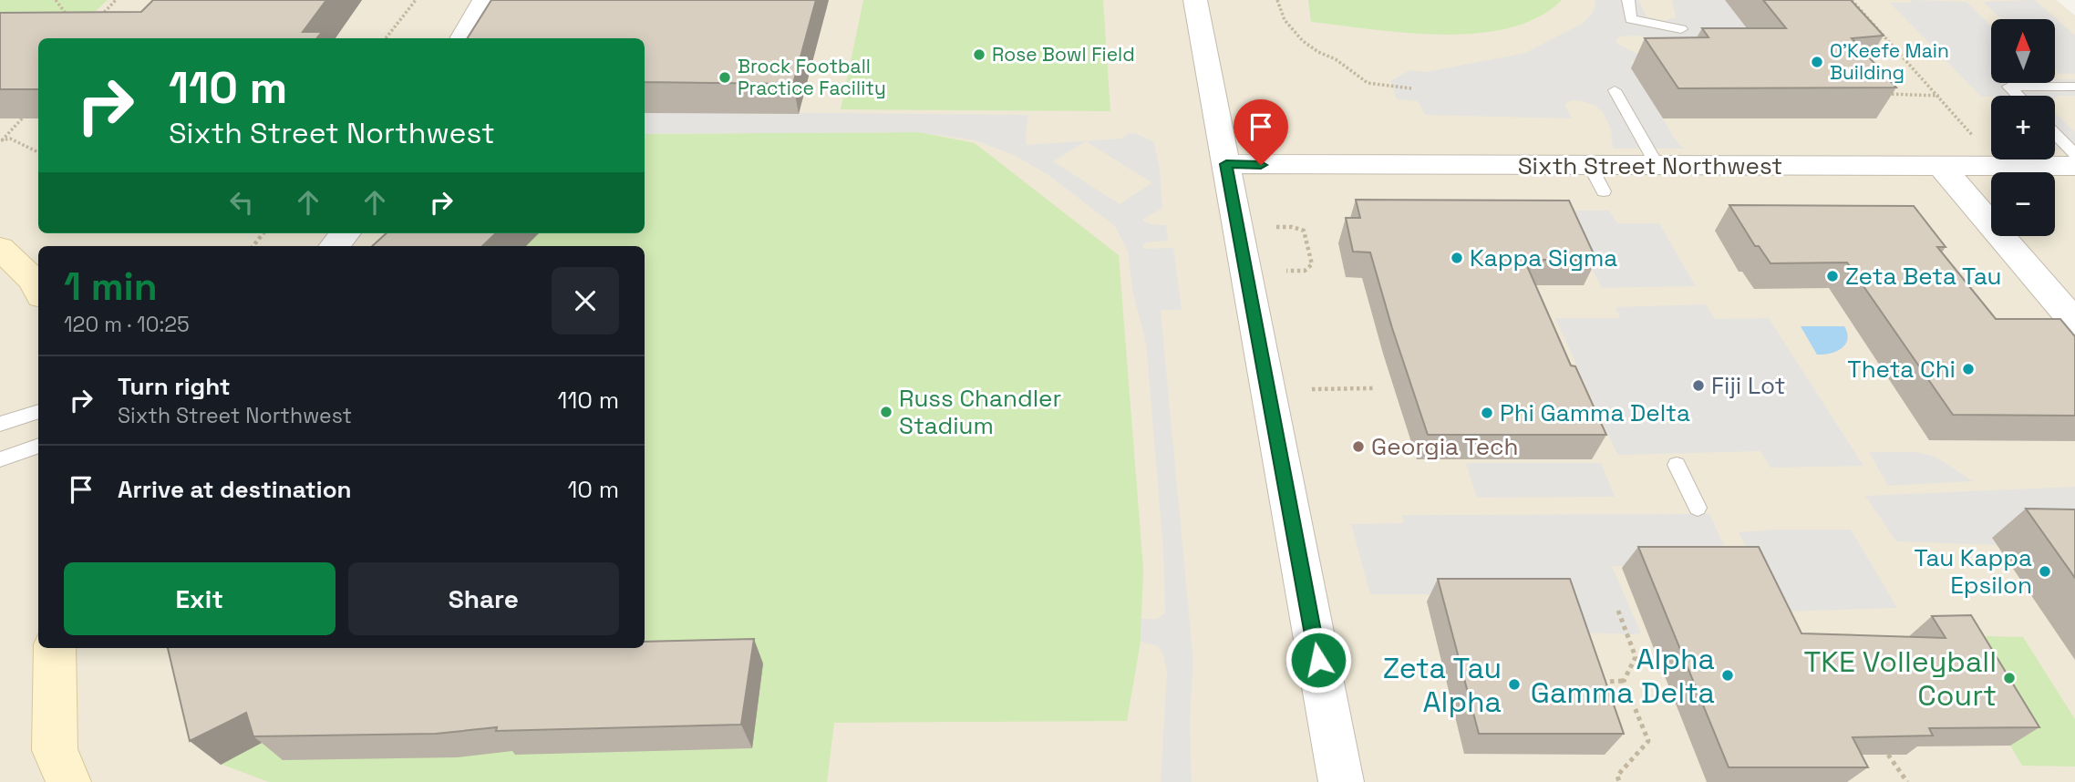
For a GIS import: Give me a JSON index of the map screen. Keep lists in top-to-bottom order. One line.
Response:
{"streets":{"street":["Sixth Street Northwest"]},"places":["Rose Bowl Field","O'Keefe Main Building","Brock Football Practice Facility","Kappa Sigma","Zeta Beta Tau","Theta Chi","Fiji Lot","Russ Chandler Stadium","Phi Gamma Delta","Georgia Tech","Tau Kappa Epsilon","Alpha Gamma Delta","TKE Volleyball Court","Zeta Tau Alpha"],"north":"top","page":{"map_buttons":["+","−"],"turn":["110 m","Sixth Street Northwest"],"heading":["1 min","120 m · 10:25"],"list":[{"name":"Turn right","note":"Sixth Street Northwest","value":"110 m"},{"name":"Arrive at destination","value":"10 m"}],"buttons":["Exit","Share"]}}
